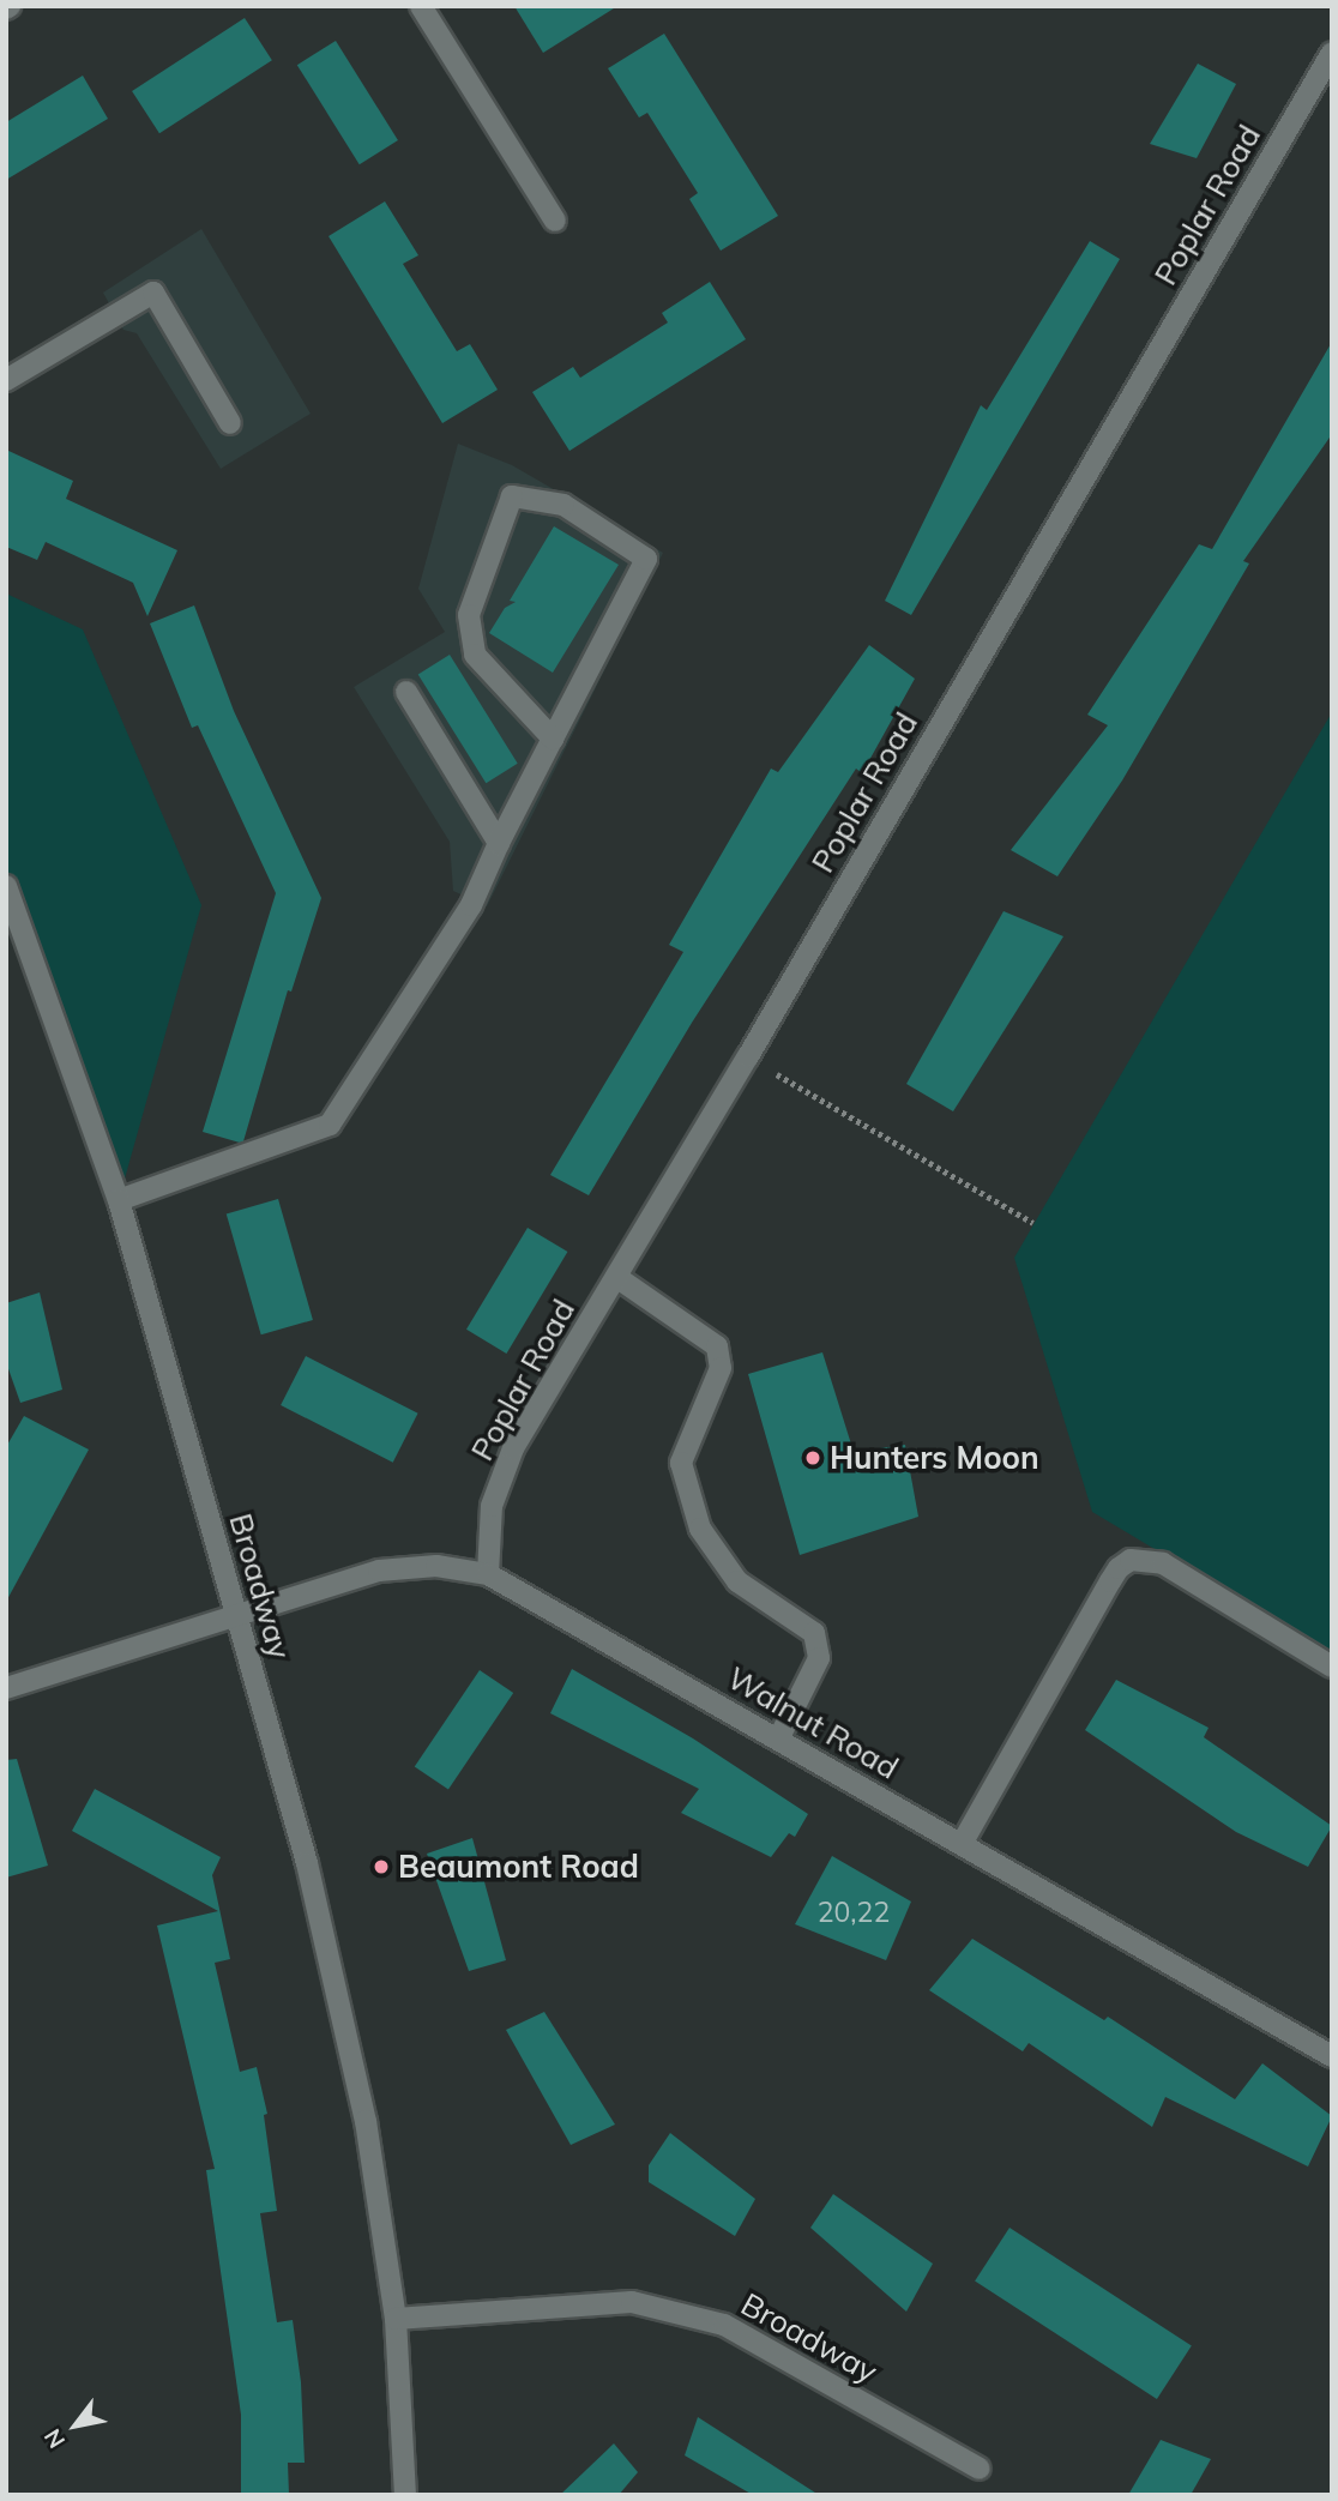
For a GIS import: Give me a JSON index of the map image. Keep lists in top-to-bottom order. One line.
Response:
{"streets":{"street":["Poplar Road","Broadway","Walnut Road"]},"crossings":[["Poplar Road","Walnut Road"],["Broadway","Walnut Road"]],"places":["Hunters Moon","Beaumont Road"],"house_numbers":["20,22"],"north":"bottom left"}
